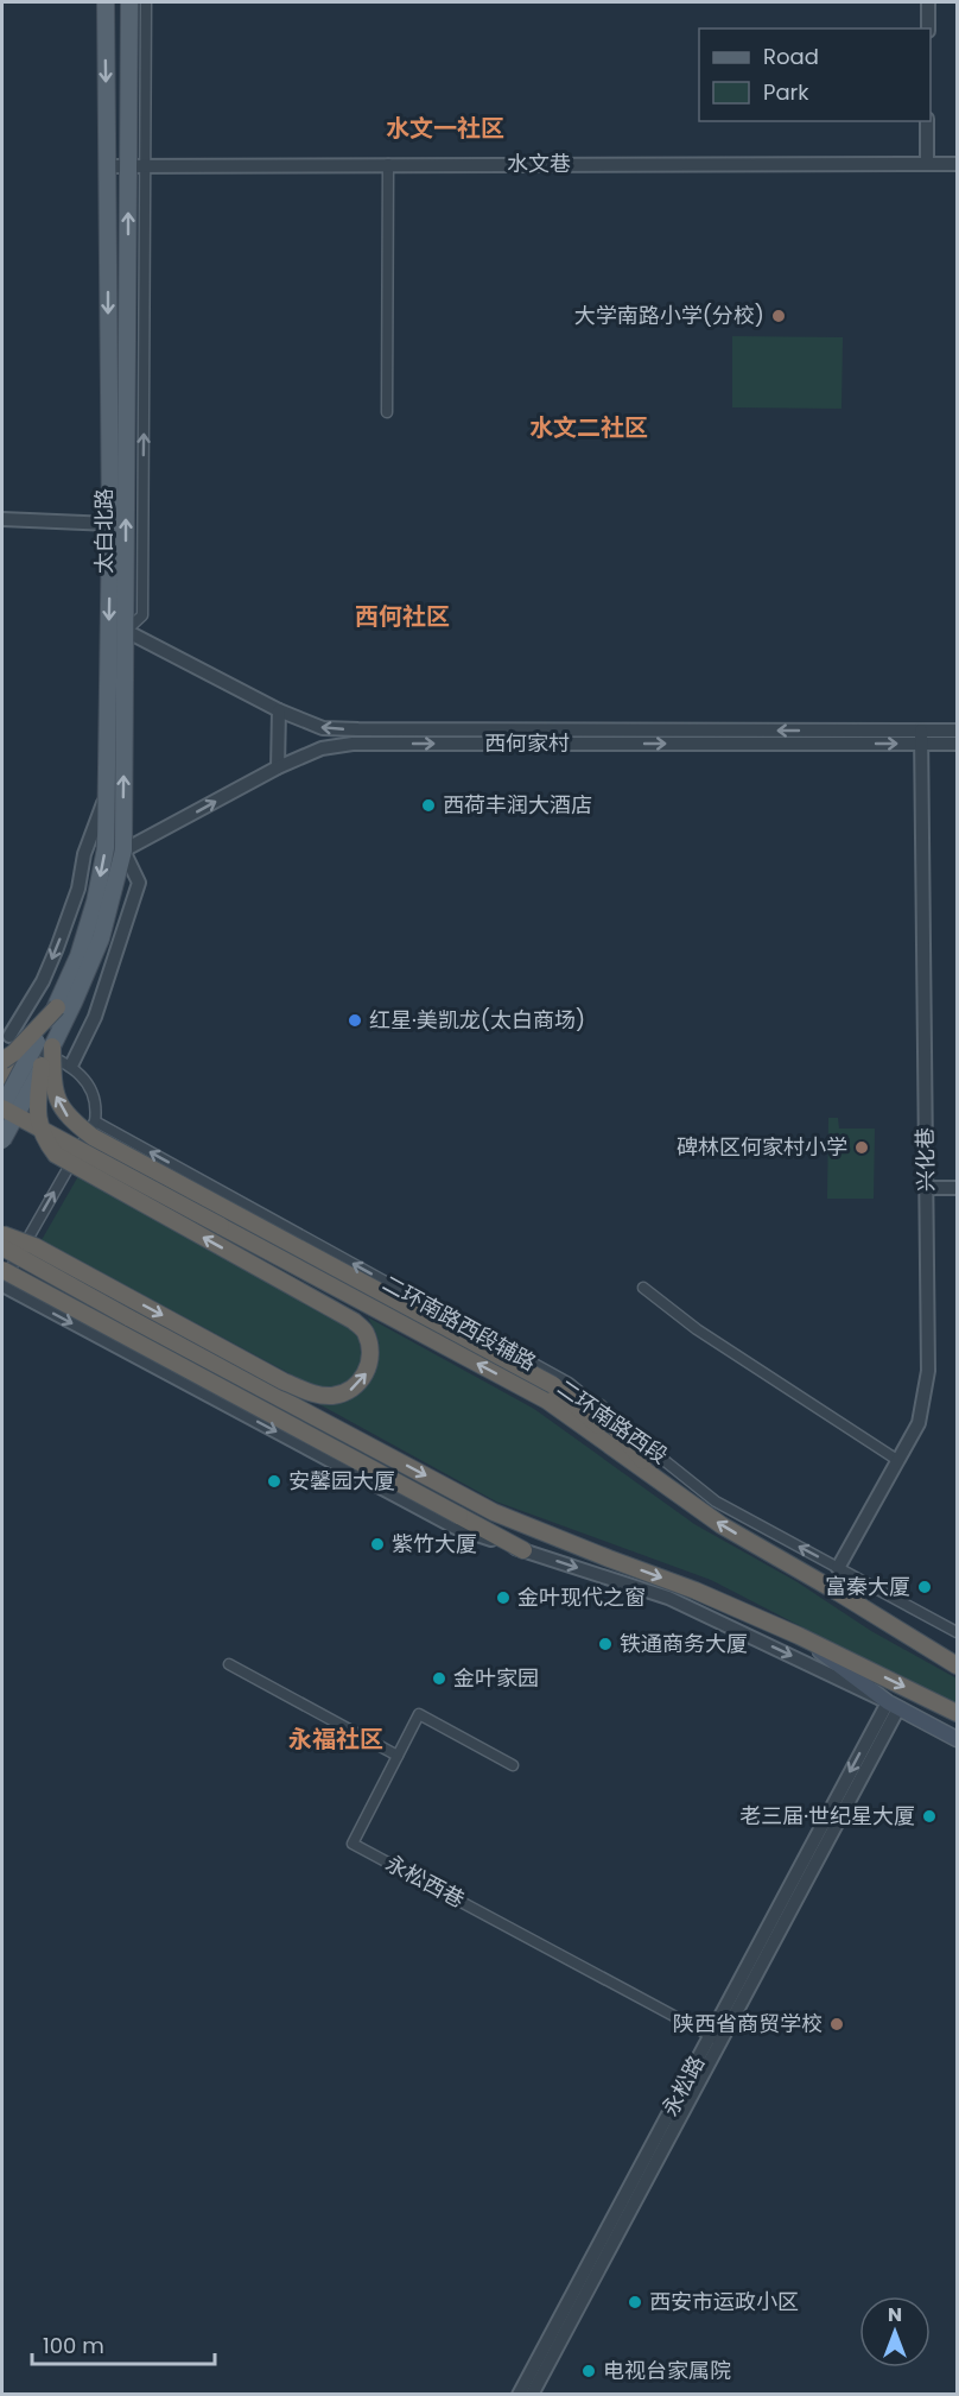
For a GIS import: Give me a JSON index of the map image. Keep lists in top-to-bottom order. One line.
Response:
{"streets":{"highway":["二环南路西段"],"main road":["太白北路"],"street":["水文巷","西何家村","兴化巷","二环南路西段辅路","永松西巷","永松路"]},"crossings":[["水文巷","太白北路"],["太白北路","西何家村"],["西何家村","兴化巷"],["兴化巷","二环南路西段辅路"],["永松西巷","永松路"]],"one_way":["二环南路西段辅路"],"districts":["水文一社区","水文二社区","西何社区","永福社区"],"places":["大学南路小学(分校)","西荷丰润大酒店","红星·美凯龙(太白商场)","碑林区何家村小学","安馨园大厦","紫竹大厦","富秦大厦","金叶现代之窗","铁通商务大厦","金叶家园","老三届·世纪星大厦","陕西省商贸学校","西安市运政小区","电视台家属院"],"legend":["Road","Park"],"scale_bar":"100 m","north":"top"}
